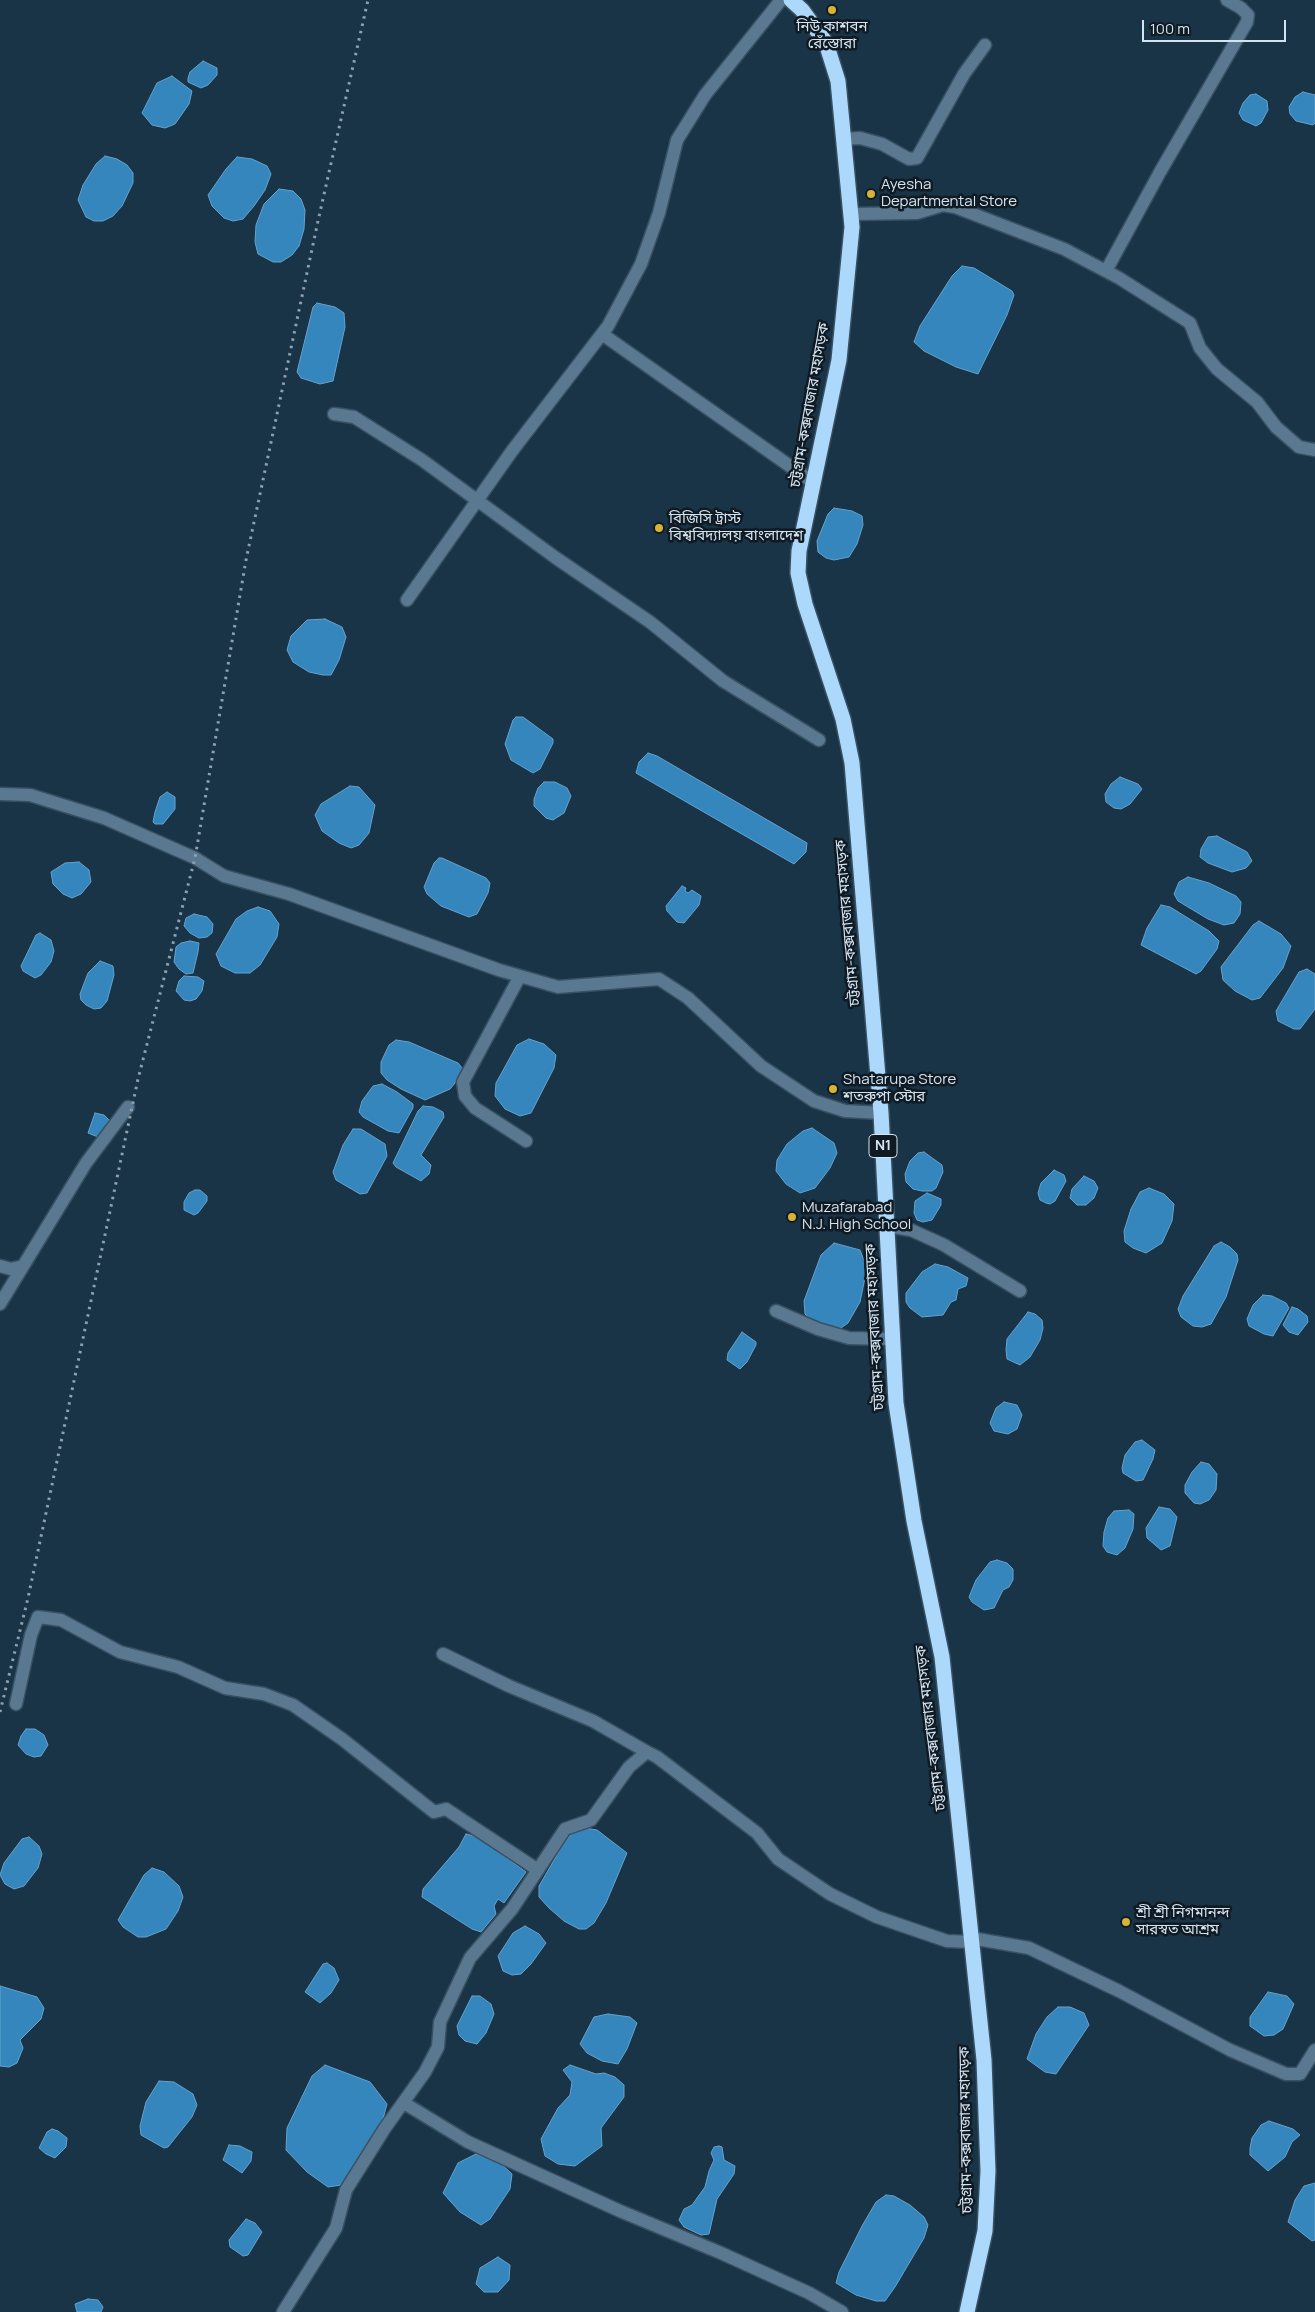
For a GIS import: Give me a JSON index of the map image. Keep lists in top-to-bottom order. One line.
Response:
{"streets":{"highway":["চট্টগ্রাম-কক্সবাজার মহাসড়ক","N1"]},"places":["নিউ কাশবন রেঁস্তোরা","Ayesha Departmental Store","বিজিসি ট্রাস্ট বিশ্ববিদ্যালয় বাংলাদেশ","Shatarupa Store শতরুপা স্টোর","Muzafarabad N.J. High School","শ্রী শ্রী নিগমানন্দ সারস্বত আশ্রম"],"scale_bar":"100 m"}
